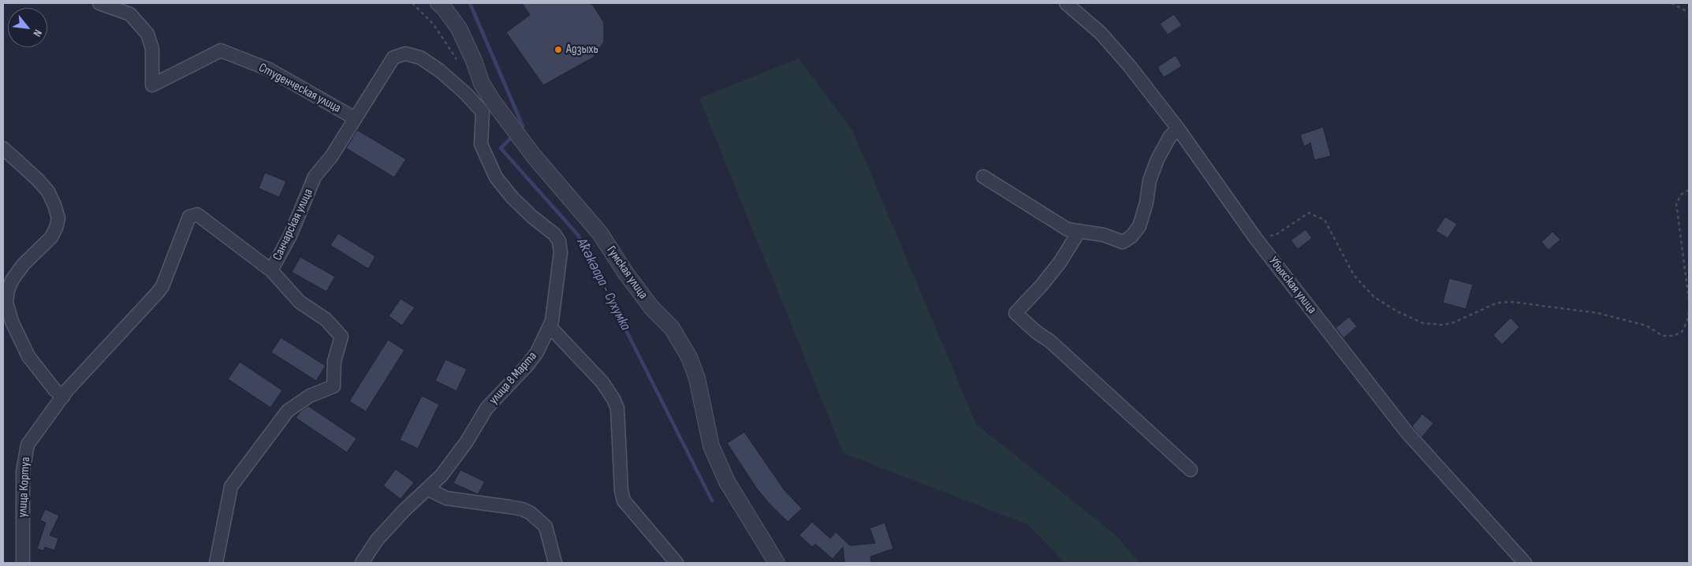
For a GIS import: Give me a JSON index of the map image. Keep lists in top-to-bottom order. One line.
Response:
{"streets":{"street":["Студенческая улица","Санчарская улица","Гумская улица","Убыхская улица","улица 8 Марта","улица Кортуа"]},"crossings":[["Студенческая улица","Санчарская улица"],["Санчарская улица","улица 8 Марта"],["Санчарская улица","улица Кортуа"]],"water":["Аҟәкәара - Сухумка"],"places":["Адзыхь"],"north":"bottom right"}
